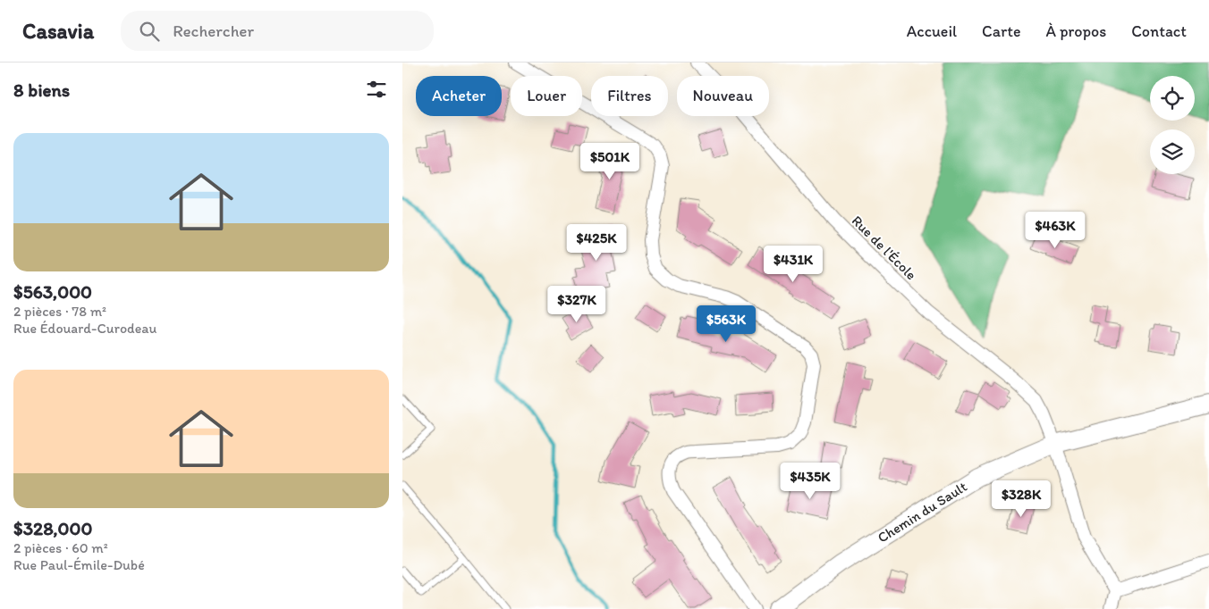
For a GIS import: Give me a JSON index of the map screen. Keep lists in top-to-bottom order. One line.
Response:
{"streets":{"street":["Rue de l'École","Chemin du Sault"]},"crossings":[["Rue de l'École","Chemin du Sault"]],"page":{"header":"Casavia","search":"Rechercher","nav":["Accueil","Carte","À propos","Contact"],"heading":"8 biens","chip":["Acheter","Louer","Filtres","Nouveau"],"list":[{"name":"$563,000","note":"2 pièces · 78 m² · Rue Édouard-Curodeau"},{"name":"$328,000","note":"2 pièces · 60 m² · Rue Paul-Émile-Dubé"}],"price":["$501K","$463K","$425K","$431K","$327K","$563K","$435K","$328K"]}}
